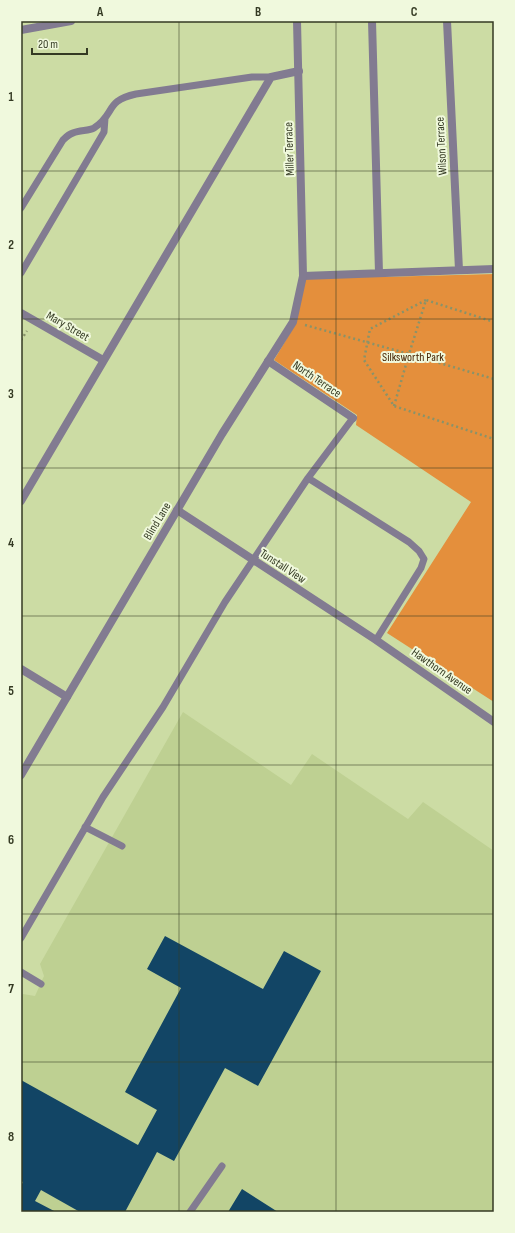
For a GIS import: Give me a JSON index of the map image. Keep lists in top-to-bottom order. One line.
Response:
{"streets":{"street":["Wilson Terrace","Miller Terrace","Mary Street","North Terrace","Blind Lane","Tunstall View","Hawthorn Avenue"]},"crossings":[["Miller Terrace","Blind Lane"],["North Terrace","Blind Lane"],["Blind Lane","Tunstall View"],["Tunstall View","Hawthorn Avenue"]],"parks":["Silksworth Park"],"scale_bar":"20 m","grid":{"columns":["A","B","C"],"rows":["1","2","3","4","5","6","7","8"]}}
